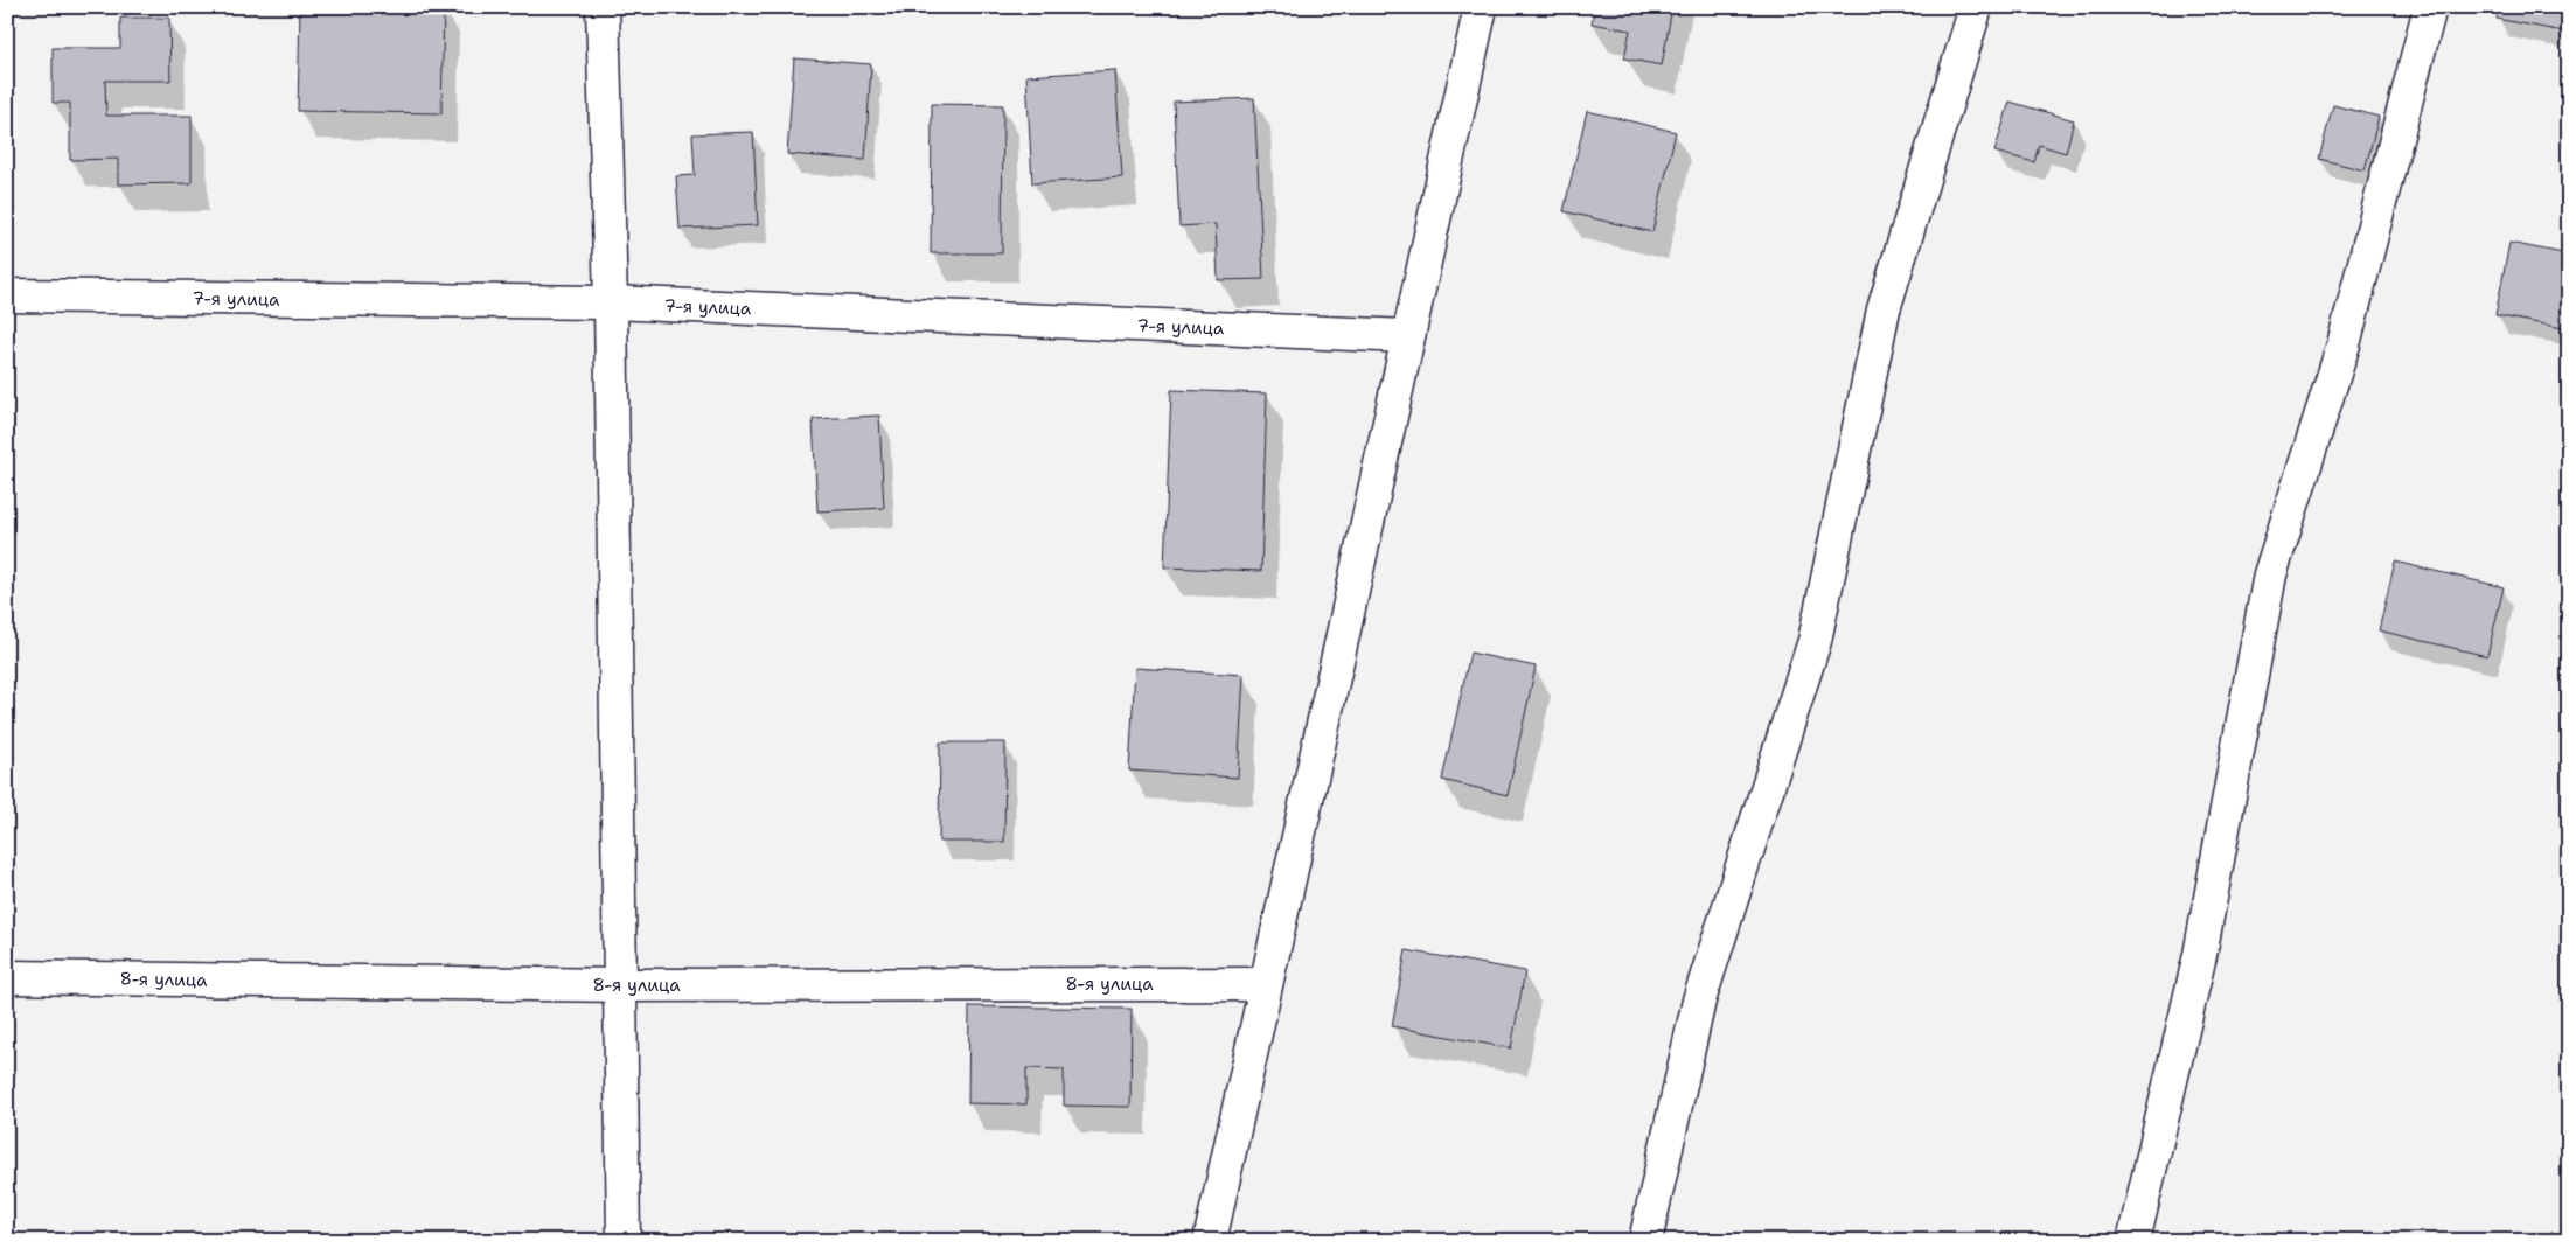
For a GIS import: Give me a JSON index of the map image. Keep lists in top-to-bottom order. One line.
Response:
{"streets":{"street":["7-я улица","8-я улица"]}}
